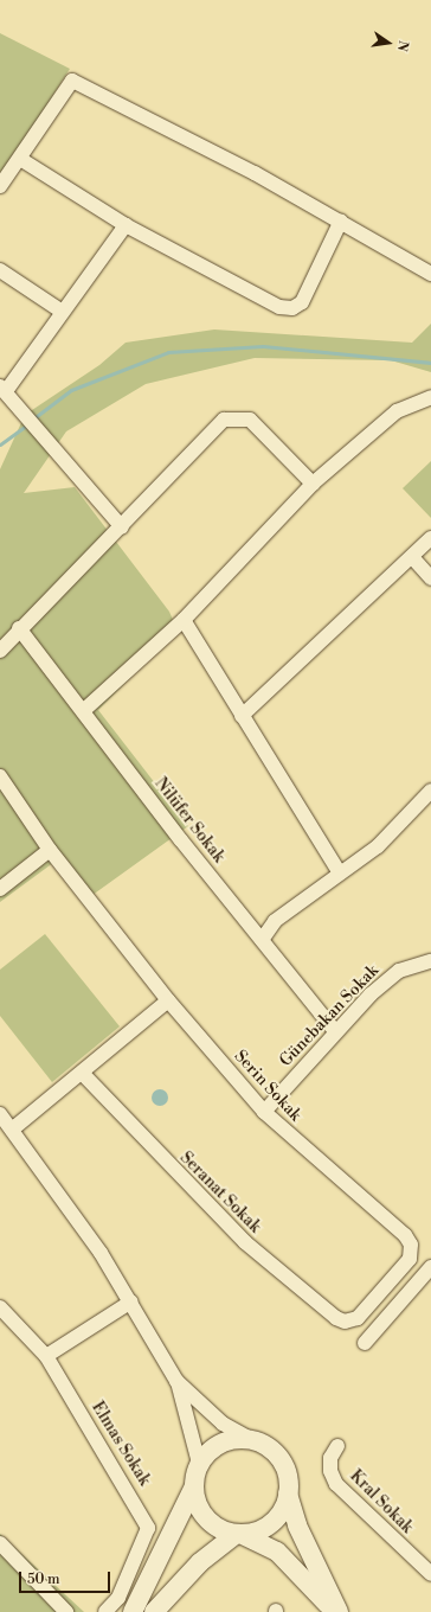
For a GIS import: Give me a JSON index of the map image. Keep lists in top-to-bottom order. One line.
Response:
{"streets":{"street":["Nilüfer Sokak","Günebakan Sokak","Serin Sokak","Seranat Sokak","Elmas Sokak","Kral Sokak"]},"crossings":[["Nilüfer Sokak","Günebakan Sokak"],["Günebakan Sokak","Serin Sokak"],["Serin Sokak","Seranat Sokak"]],"scale_bar":"50 m","north":"right"}
